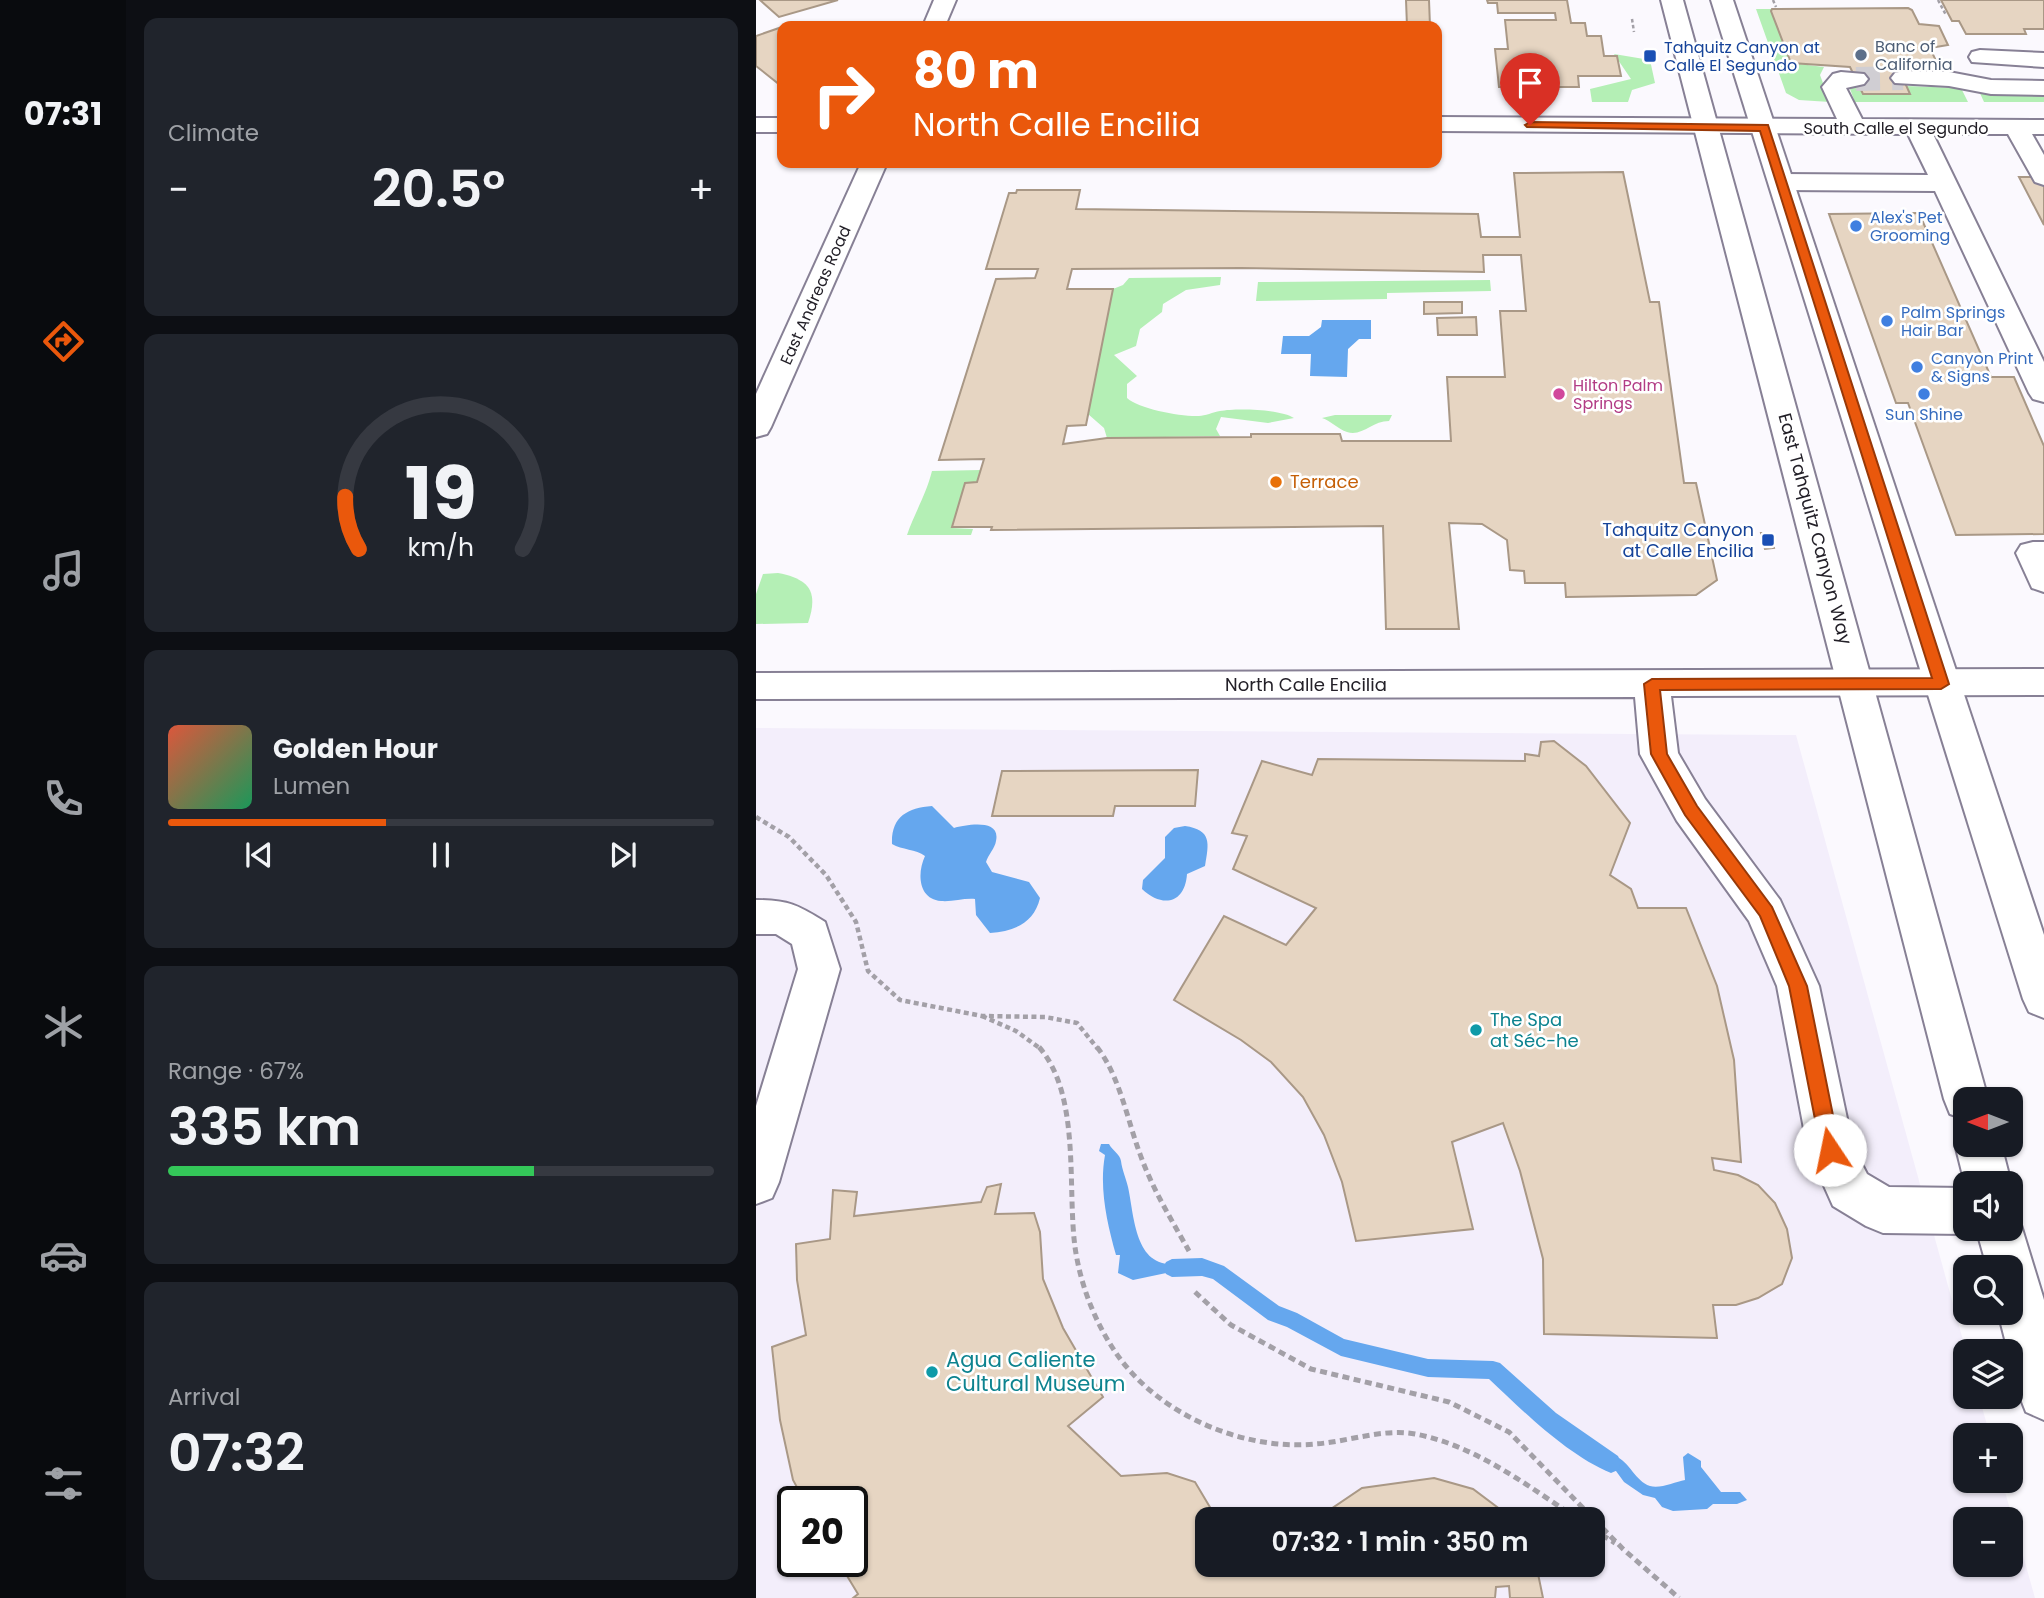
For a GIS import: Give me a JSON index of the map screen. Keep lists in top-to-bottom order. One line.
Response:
{"streets":{"main road":["South Calle el Segundo","East Andreas Road","East Tahquitz Canyon Way","North Calle Encilia"]},"crossings":[["South Calle el Segundo","East Tahquitz Canyon Way"],["East Tahquitz Canyon Way","North Calle Encilia"]],"places":{"other":["Banc of California","Alex's Pet Grooming","Palm Springs Hair Bar","Canyon Print & Signs","Hilton Palm Springs","Sun Shine","Terrace","The Spa at Séc-he","Agua Caliente Cultural Museum"],"transit":["Tahquitz Canyon at Calle El Segundo","Tahquitz Canyon at Calle Encilia"]},"north":"left","page":{"tabs":"07:31","tile":["Climate",["Range · 67%","335 km"],["Arrival","07:32"]],"turn":["80 m","North Calle Encilia"],"heat":["−","20.5°","+"],"song":["Golden Hour","Lumen"],"map_buttons":["+","−"],"limit":"20","trip":"07:32 · 1 min · 350 m","gauge":["19","km/h"]}}
